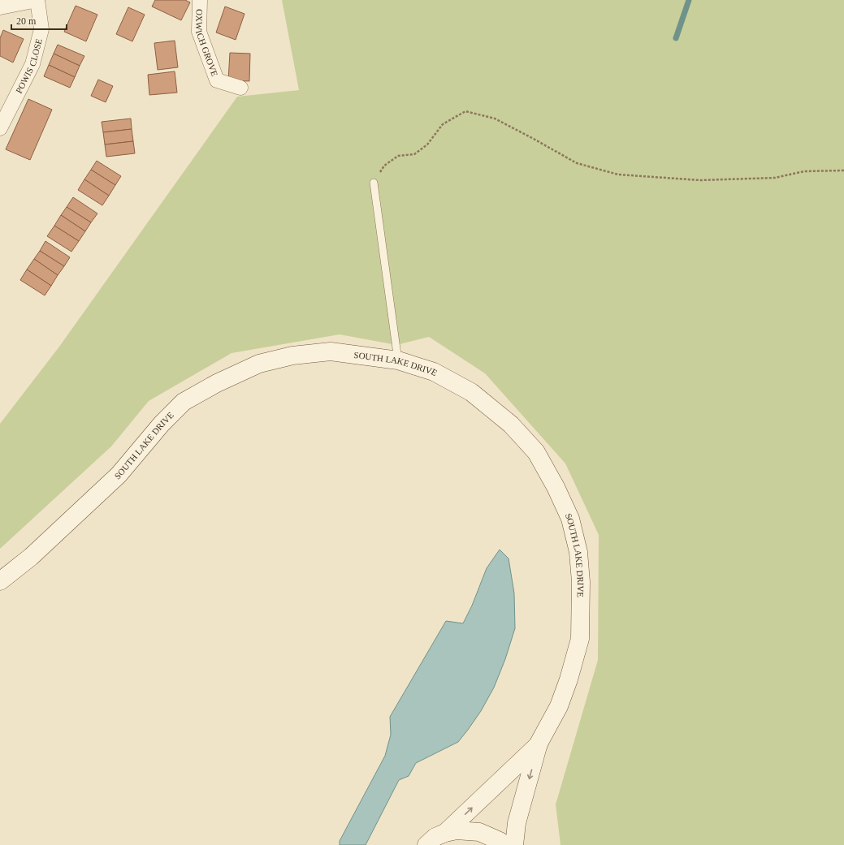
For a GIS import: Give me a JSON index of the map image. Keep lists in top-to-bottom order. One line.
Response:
{"streets":{"street":["OXWICH GROVE","POWIS CLOSE","SOUTH LAKE DRIVE"]},"scale_bar":"20 m"}
